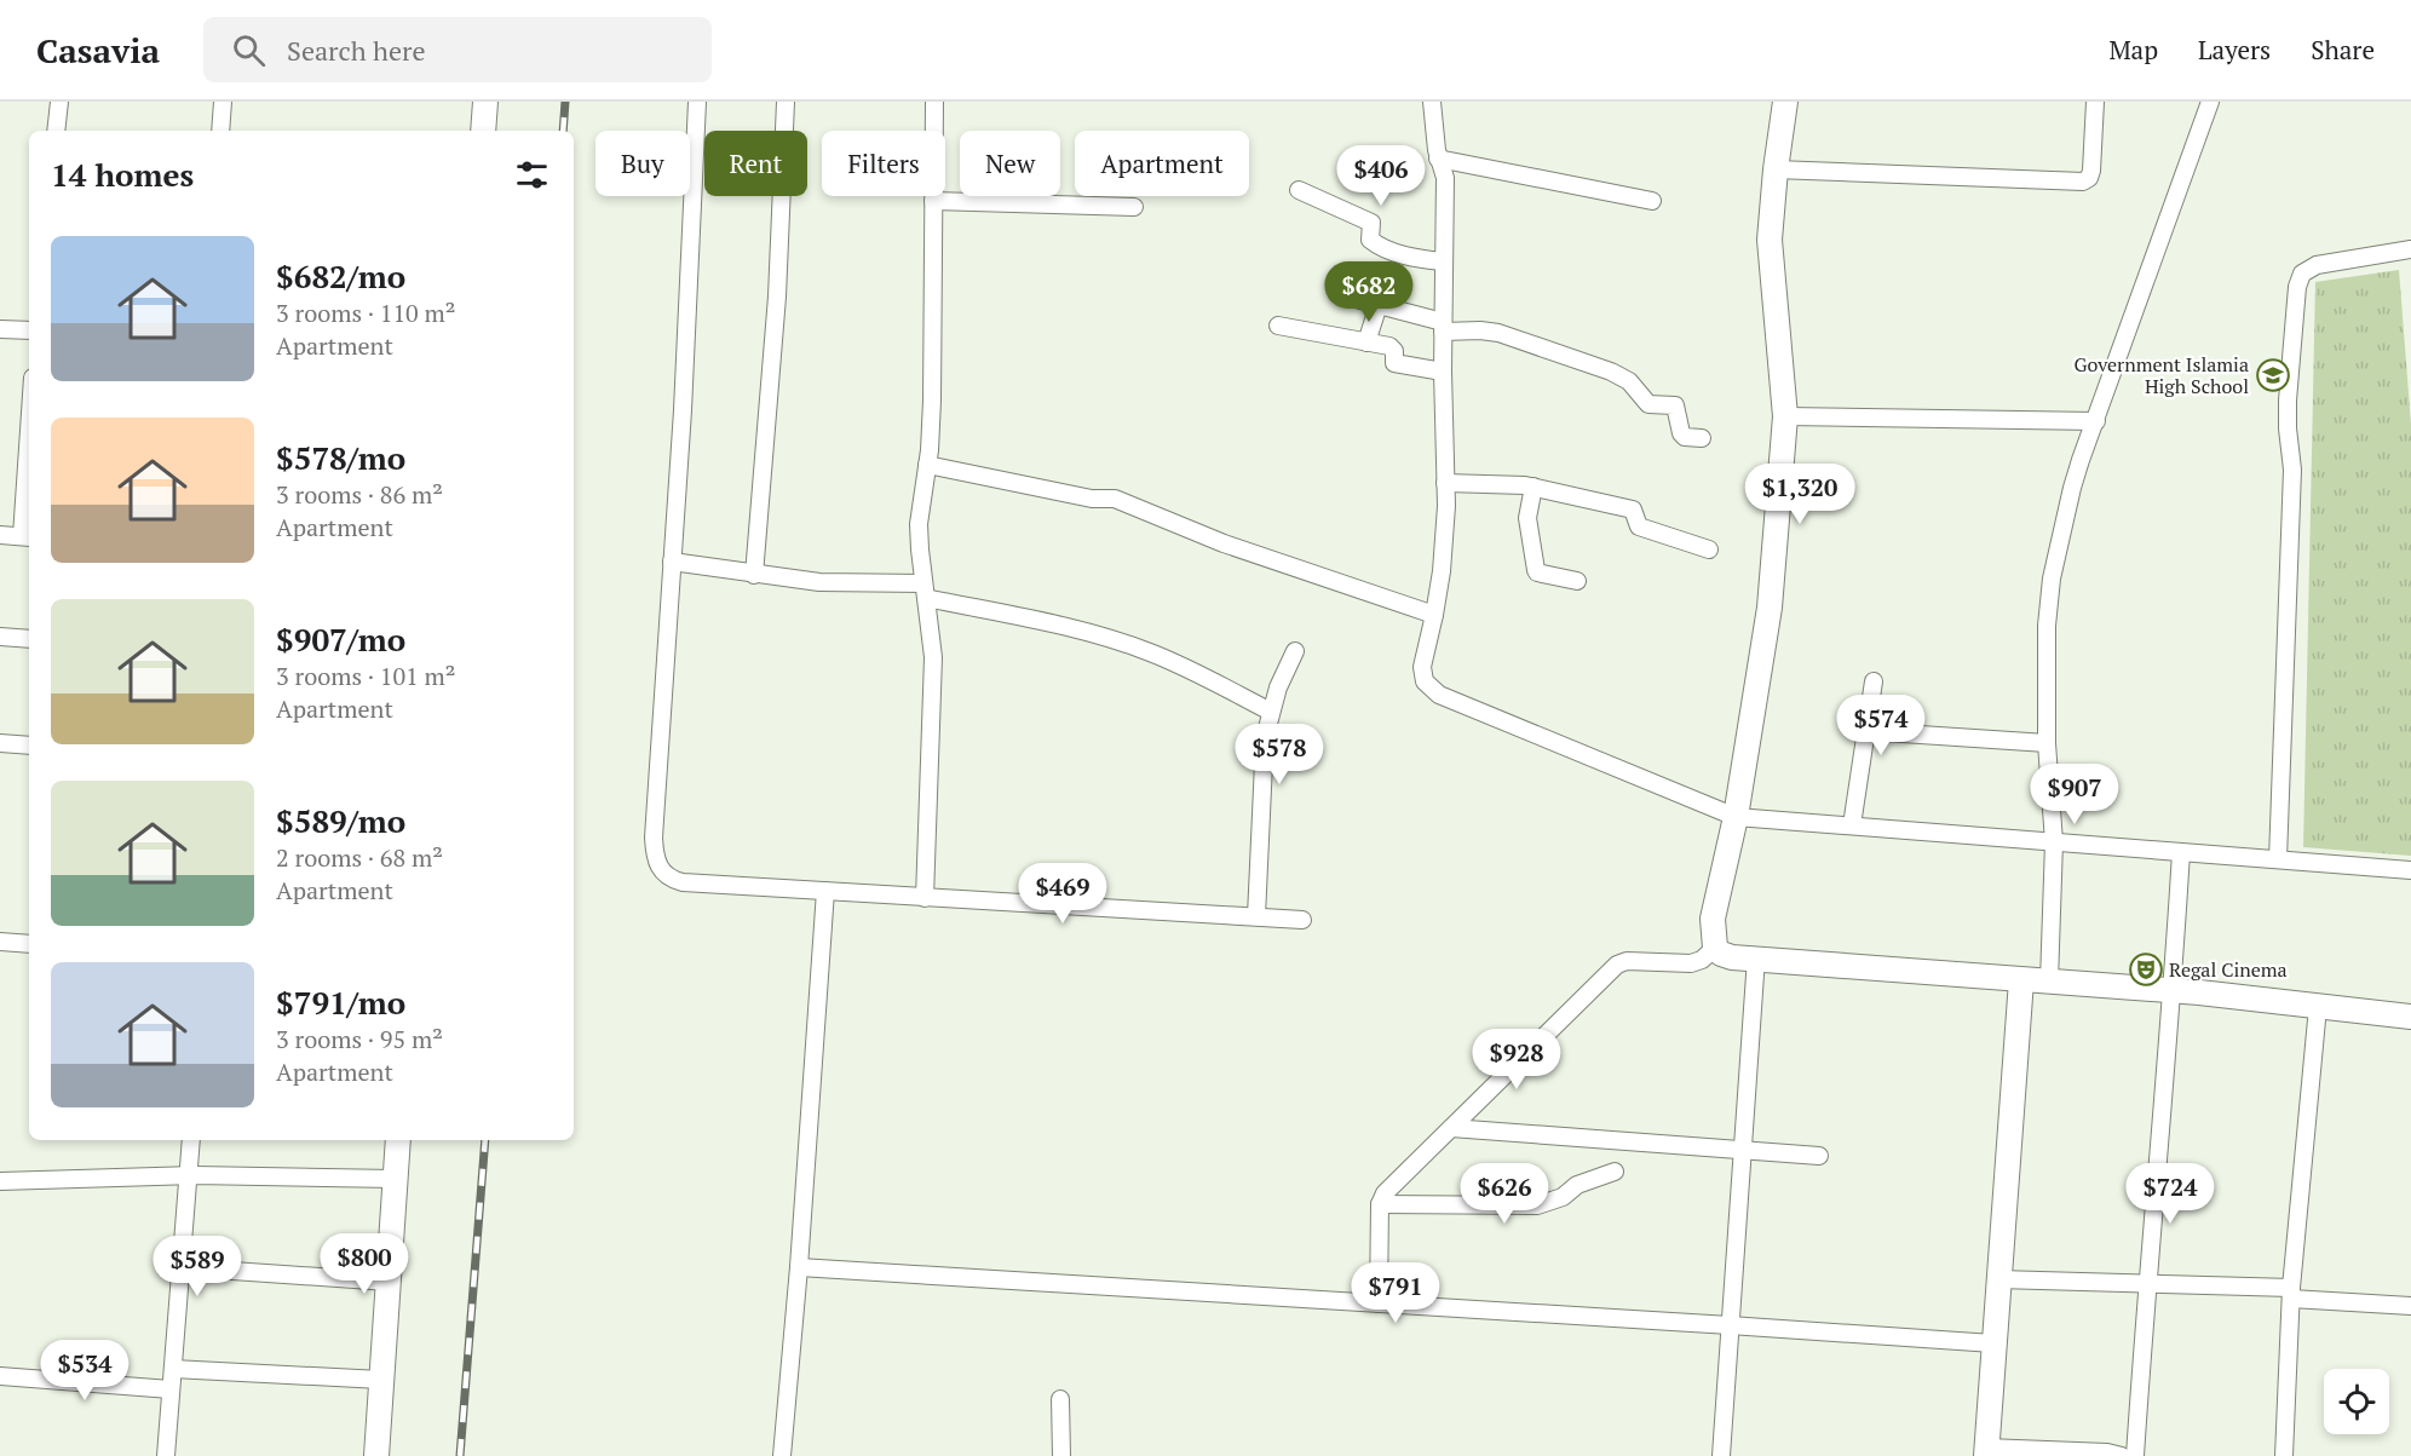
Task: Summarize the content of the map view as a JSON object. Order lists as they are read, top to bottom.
{
  "places": {
    "school or university": ["Government Islamia High School"],
    "theatre": ["Regal Cinema"]
  },
  "page": {
    "header": "Casavia",
    "search": "Search here",
    "nav": ["Map", "Layers", "Share"],
    "chip": [
      "Buy",
      "Rent",
      "Filters",
      "New",
      "Apartment"
    ],
    "heading": "14 homes",
    "price": [
      "$406",
      "$682",
      "$1,320",
      "$574",
      "$578",
      "$907",
      "$469",
      "$928",
      "$626",
      "$724",
      "$800",
      "$589",
      "$791",
      "$534"
    ],
    "list": [
      {
        "name": "$682/mo",
        "note": "3 rooms · 110 m² · Apartment"
      },
      {
        "name": "$578/mo",
        "note": "3 rooms · 86 m² · Apartment"
      },
      {
        "name": "$907/mo",
        "note": "3 rooms · 101 m² · Apartment"
      },
      {
        "name": "$589/mo",
        "note": "2 rooms · 68 m² · Apartment"
      },
      {
        "name": "$791/mo",
        "note": "3 rooms · 95 m² · Apartment"
      }
    ]
  }
}
